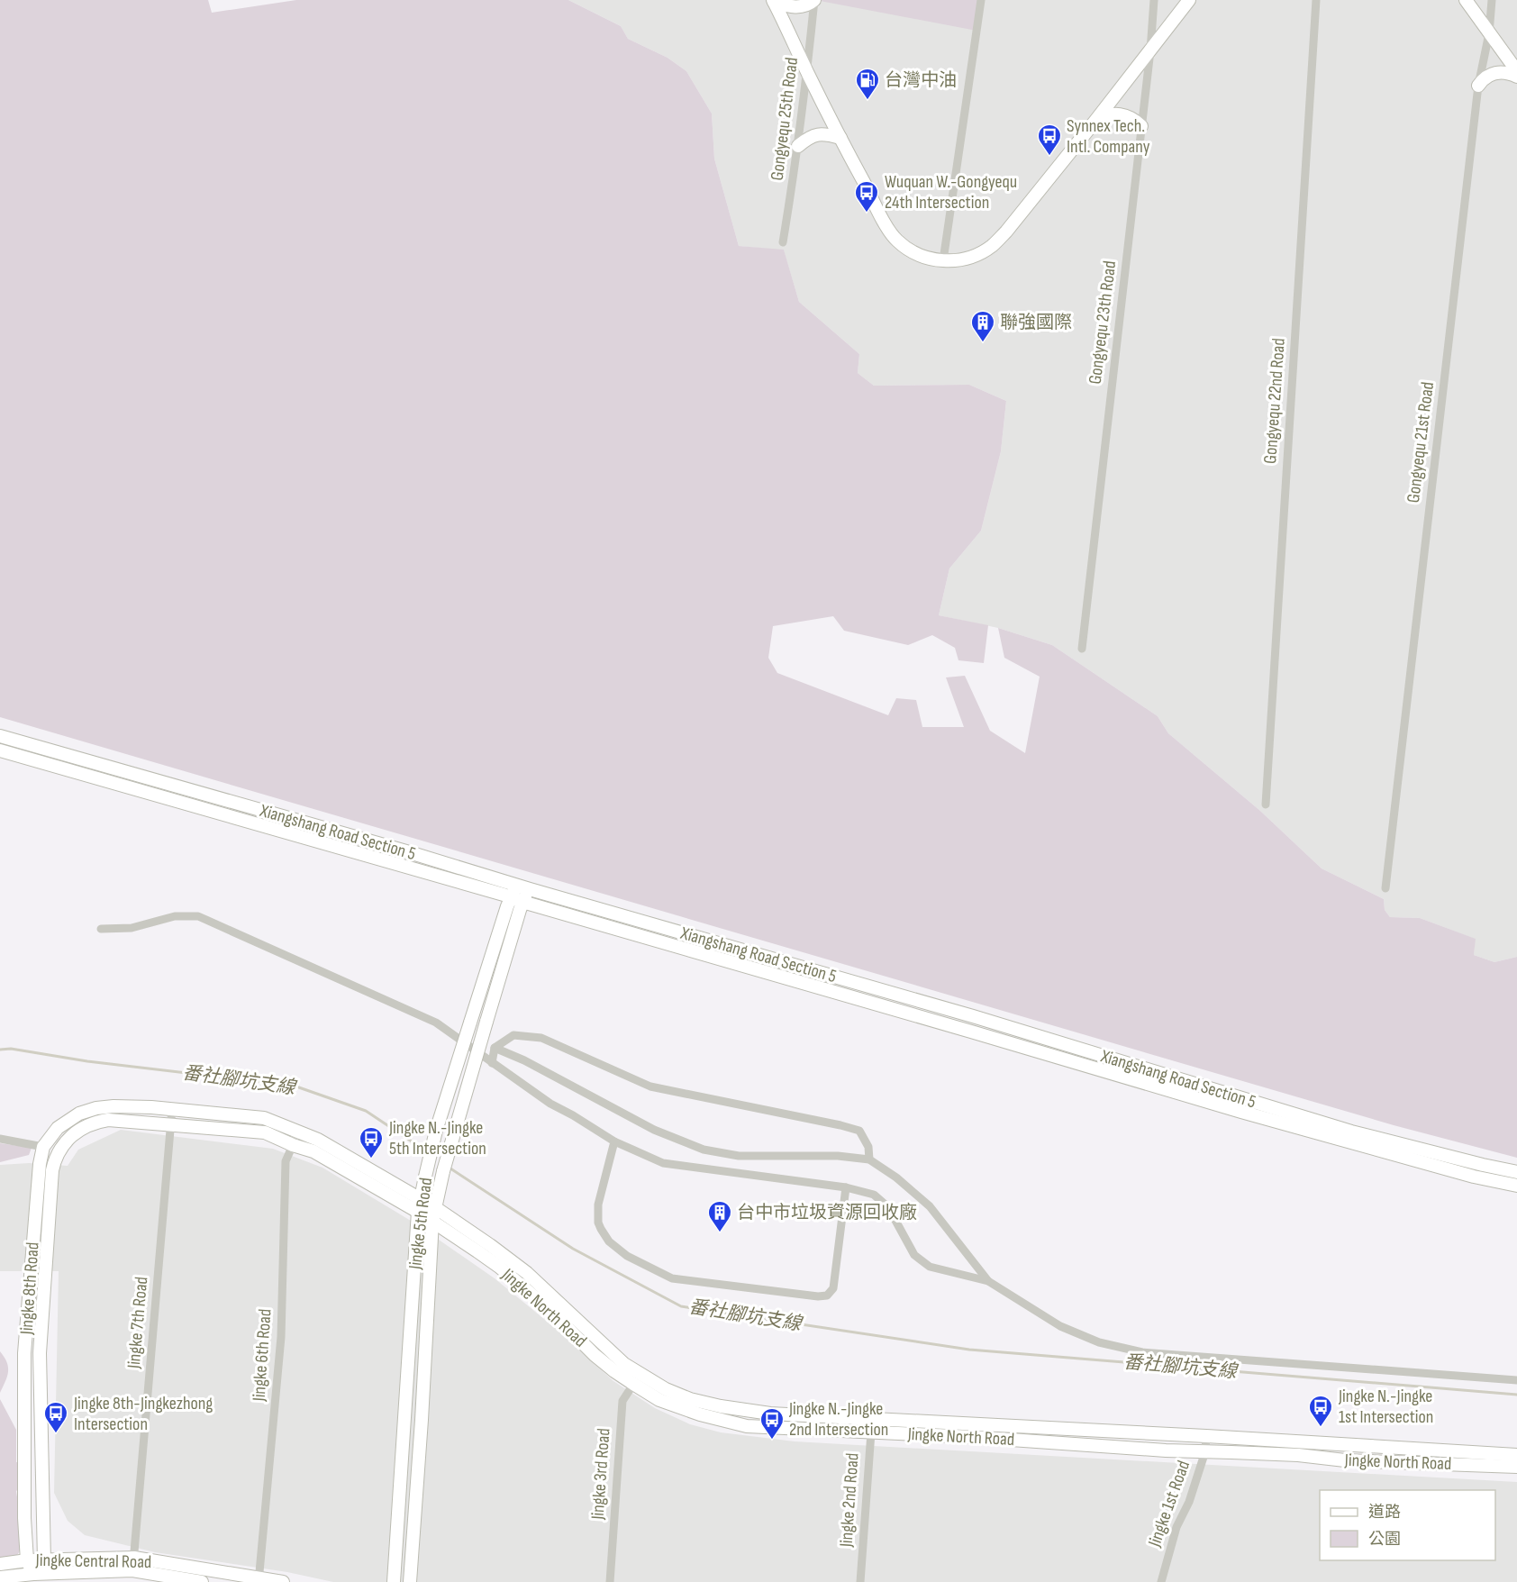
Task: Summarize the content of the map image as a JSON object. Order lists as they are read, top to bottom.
{
  "streets": {
    "street": [
      "Gongyequ 25th Road",
      "Gongyequ 23th Road",
      "Gongyequ 22nd Road",
      "Gongyequ 21st Road",
      "Xiangshang Road Section 5",
      "Jingke 5th Road",
      "Jingke 8th Road",
      "Jingke North Road",
      "Jingke 7th Road",
      "Jingke 6th Road",
      "Jingke 3rd Road",
      "Jingke 2nd Road",
      "Jingke 1st Road",
      "Jingke Central Road"
    ]
  },
  "crossings": [
    ["Xiangshang Road Section 5", "Jingke 5th Road"],
    ["Jingke 5th Road", "Jingke North Road"],
    ["Jingke 8th Road", "Jingke North Road"],
    ["Jingke 8th Road", "Jingke 7th Road"],
    ["Jingke 8th Road", "Jingke Central Road"],
    ["Jingke North Road", "Jingke 7th Road"],
    ["Jingke North Road", "Jingke 6th Road"],
    ["Jingke North Road", "Jingke 3rd Road"],
    ["Jingke North Road", "Jingke 2nd Road"],
    ["Jingke North Road", "Jingke 1st Road"],
    ["Jingke 7th Road", "Jingke Central Road"],
    ["Jingke 6th Road", "Jingke Central Road"]
  ],
  "water": ["番社腳坑支線"],
  "places": {
    "fuel station": ["台灣中油"],
    "bus stop": [
      "Synnex Tech. Intl. Company",
      "Wuquan W.-Gongyequ 24th Intersection",
      "Jingke N.-Jingke 5th Intersection",
      "Jingke N.-Jingke 1st Intersection",
      "Jingke 8th-Jingkezhong Intersection",
      "Jingke N.-Jingke 2nd Intersection"
    ],
    "building": ["聯強國際", "台中市垃圾資源回收廠"]
  },
  "legend": ["道路", "公園"]
}
